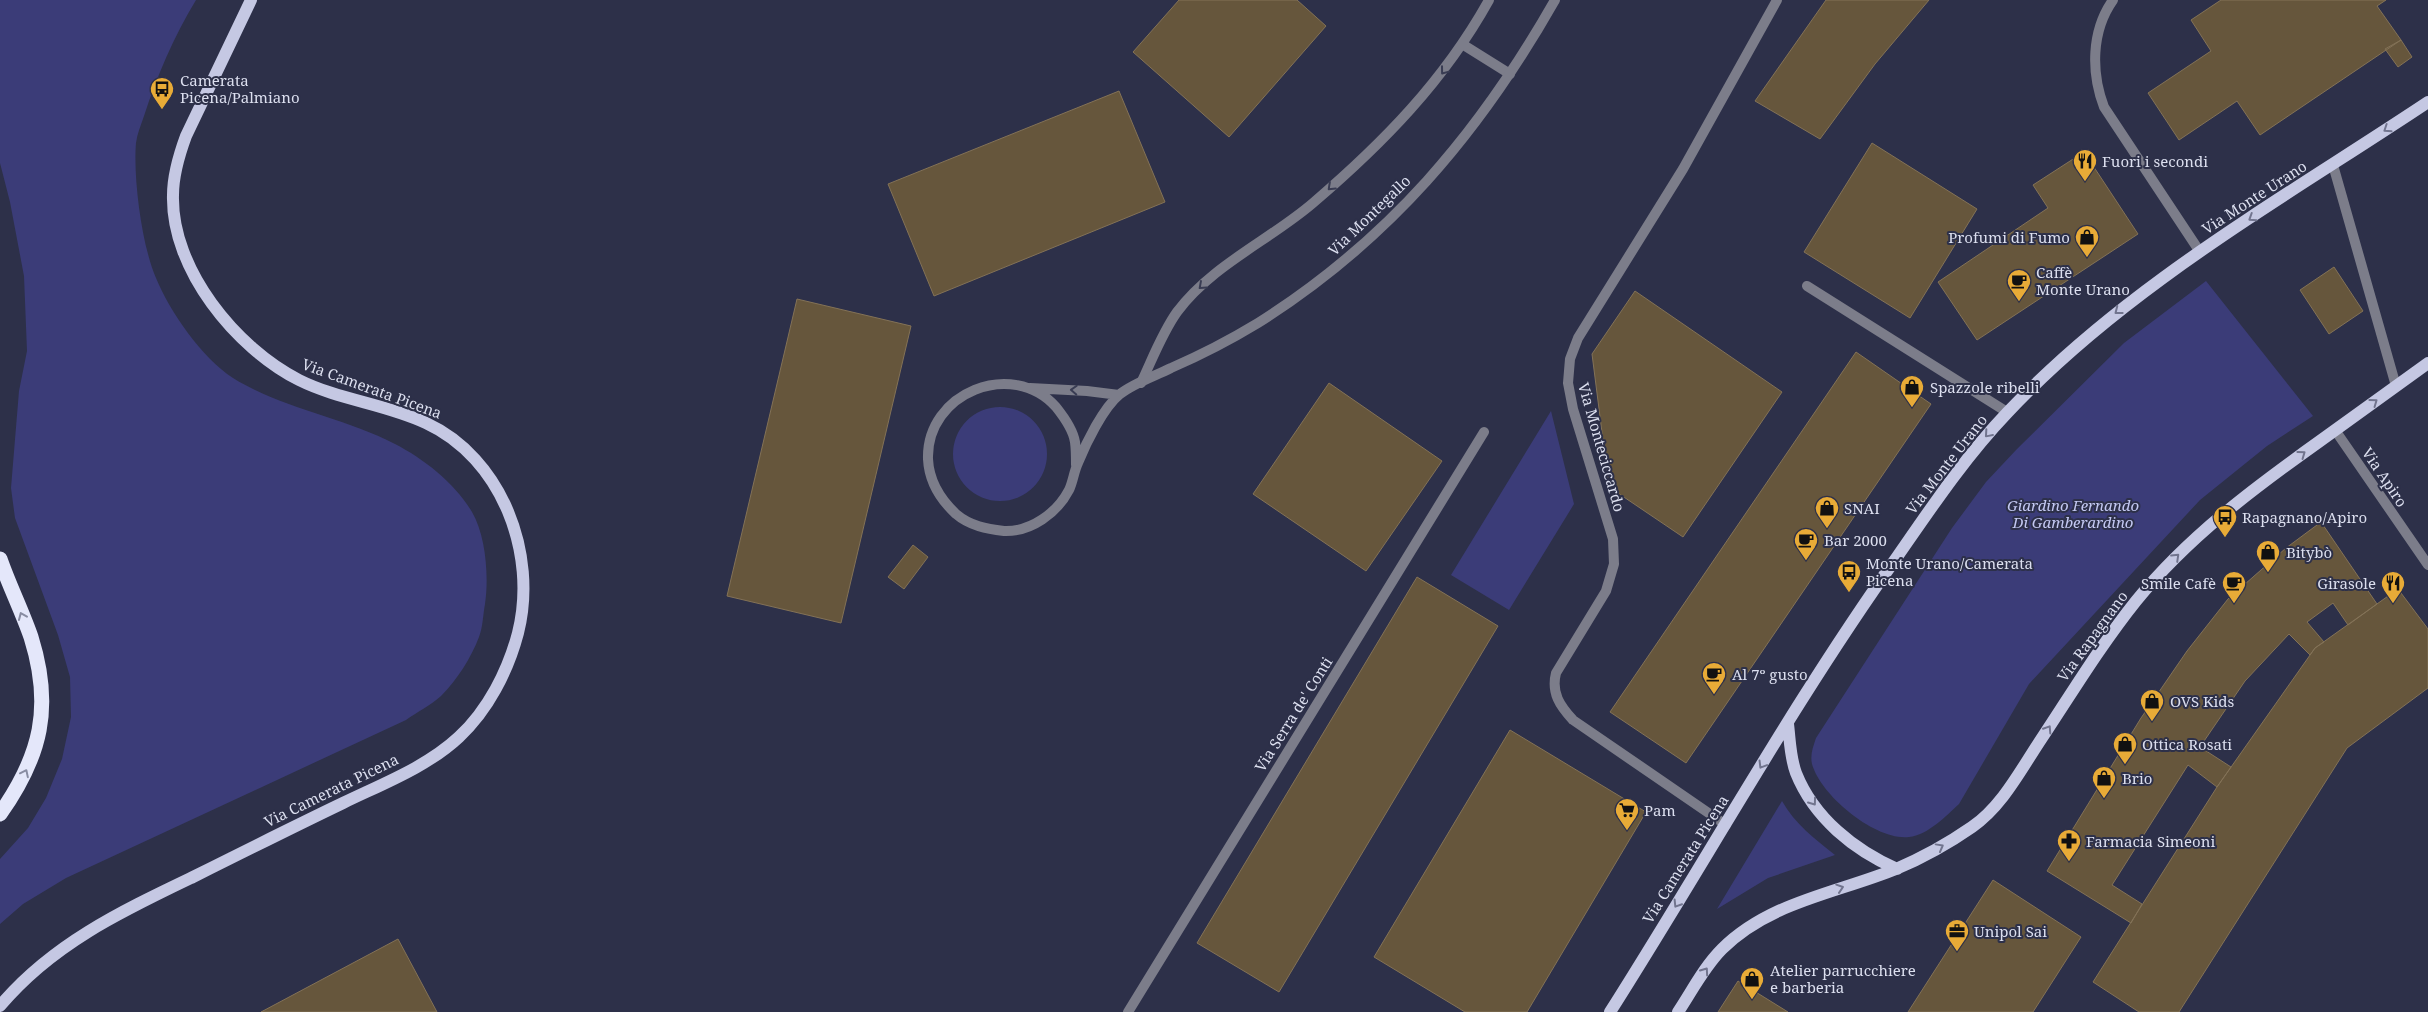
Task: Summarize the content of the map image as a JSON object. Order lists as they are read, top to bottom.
{
  "streets": {
    "main road": ["Via Monte Urano", "Via Camerata Picena", "Via Rapagnano"],
    "street": [
      "Via Montegallo",
      "Via Monteciccardo",
      "Via Apiro",
      "Via Serra de' Conti"
    ]
  },
  "crossings": [
    ["Via Monte Urano", "Via Camerata Picena"],
    ["Via Camerata Picena", "Via Monteciccardo"],
    ["Via Apiro", "Via Rapagnano"]
  ],
  "one_way": ["Via Monte Urano", "Via Rapagnano"],
  "parks": ["Giardino Fernando Di Gamberardino"],
  "places": {
    "bus stop": ["Camerata Picena/Palmiano", "Rapagnano/Apiro", "Monte Urano/Camerata Picena"],
    "restaurant": ["Fuori i secondi", "Girasole"],
    "shop": [
      "Profumi di Fumo",
      "Spazzole ribelli",
      "SNAI",
      "Bitybò",
      "OVS Kids",
      "Ottica Rosati",
      "Brio",
      "Atelier parrucchiere e barberia"
    ],
    "cafe": [
      "Caffè Monte Urano",
      "Bar 2000",
      "Smile Cafè",
      "Al 7º gusto"
    ],
    "supermarket": ["Pam"],
    "pharmacy": ["Farmacia Simeoni"],
    "office": ["Unipol Sai"]
  }
}
